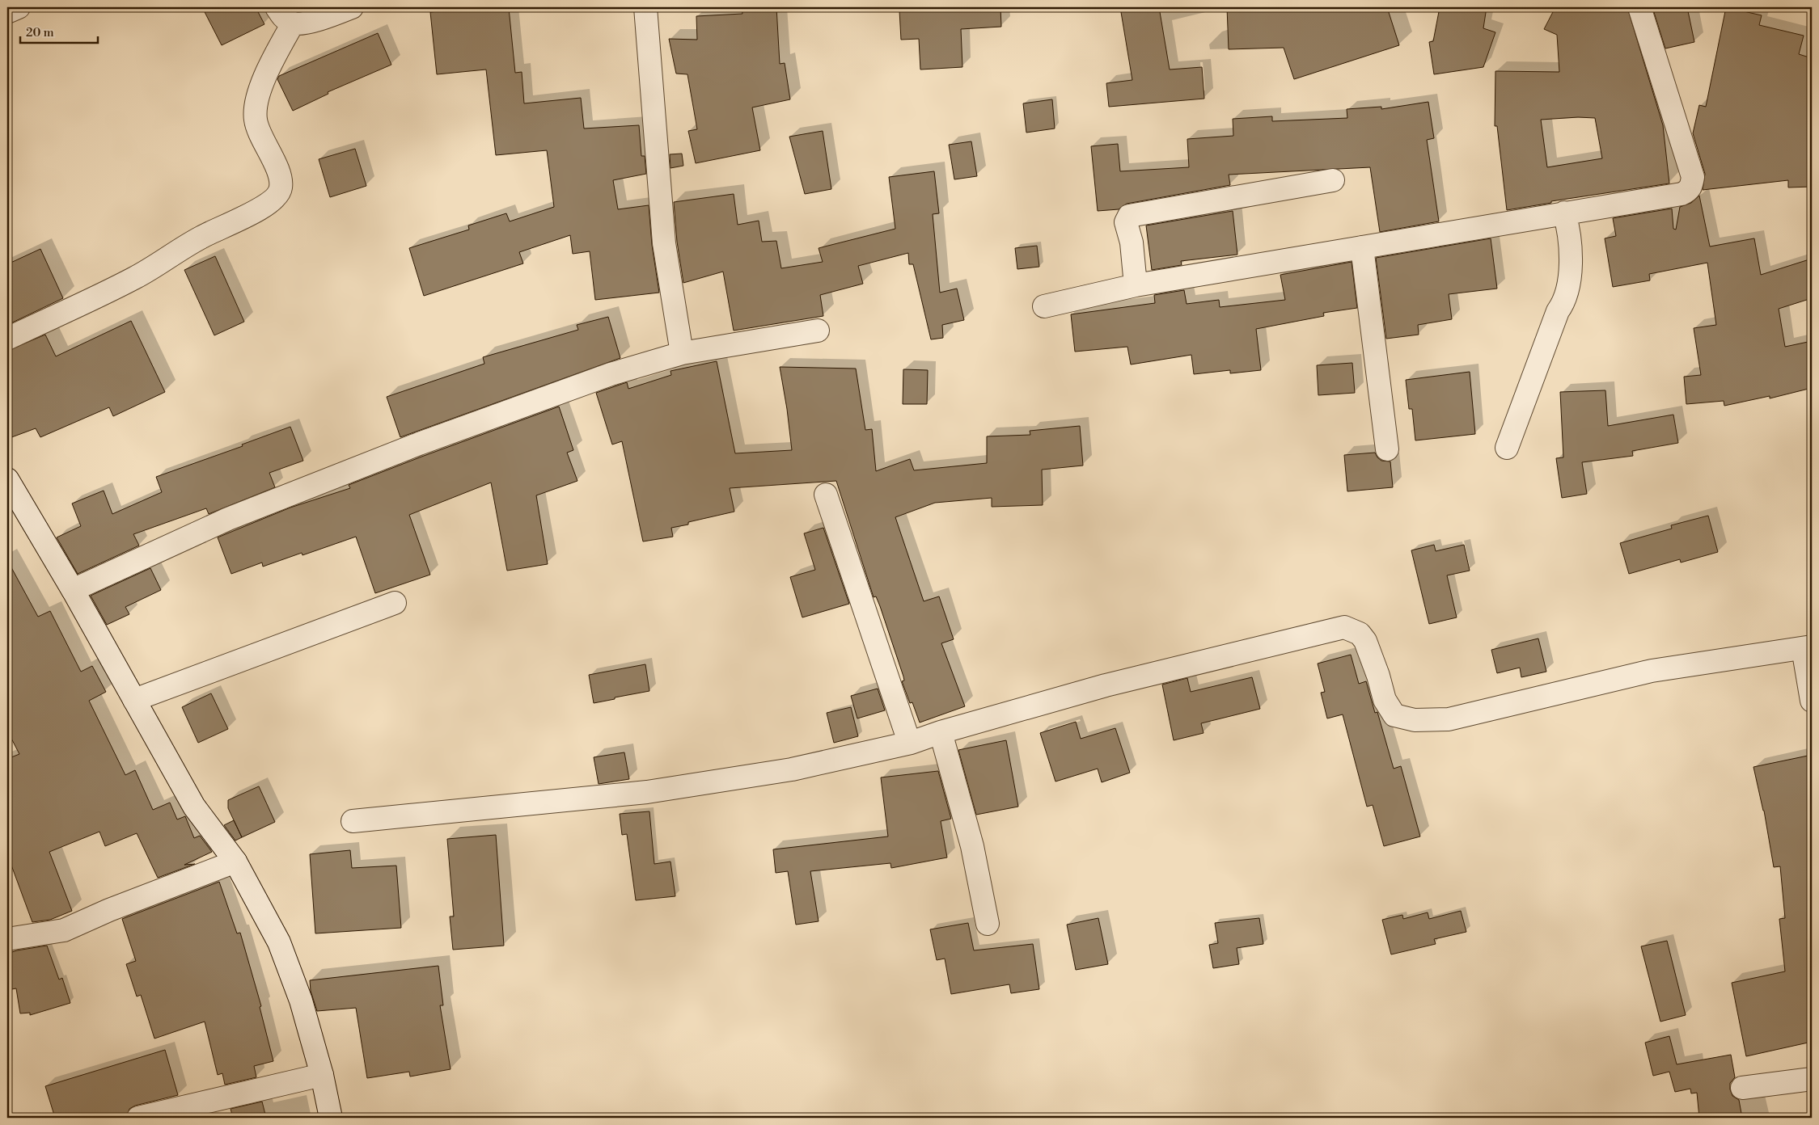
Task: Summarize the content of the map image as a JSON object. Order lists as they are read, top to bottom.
{
  "scale_bar": "20 m"
}
